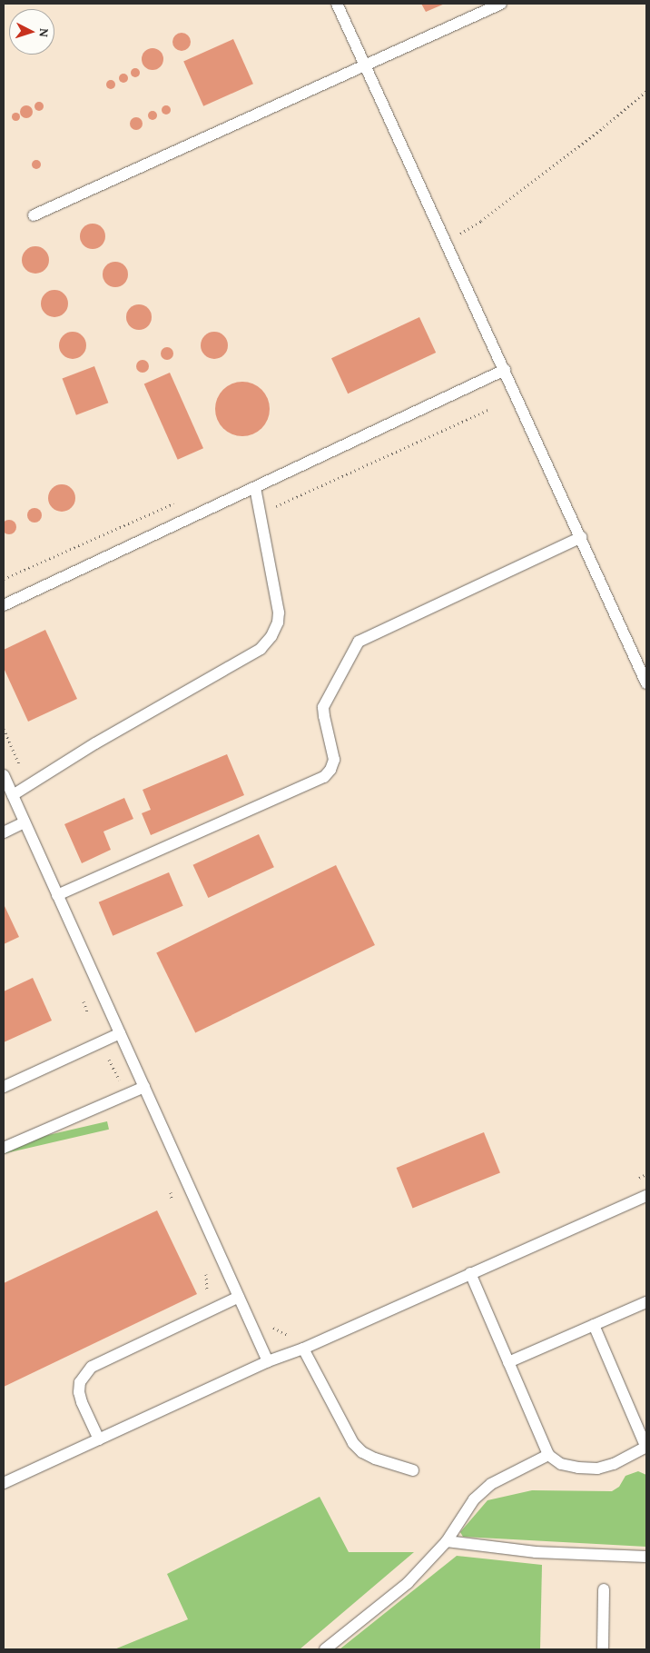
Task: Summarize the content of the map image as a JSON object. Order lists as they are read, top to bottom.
{
  "north": "right"
}
